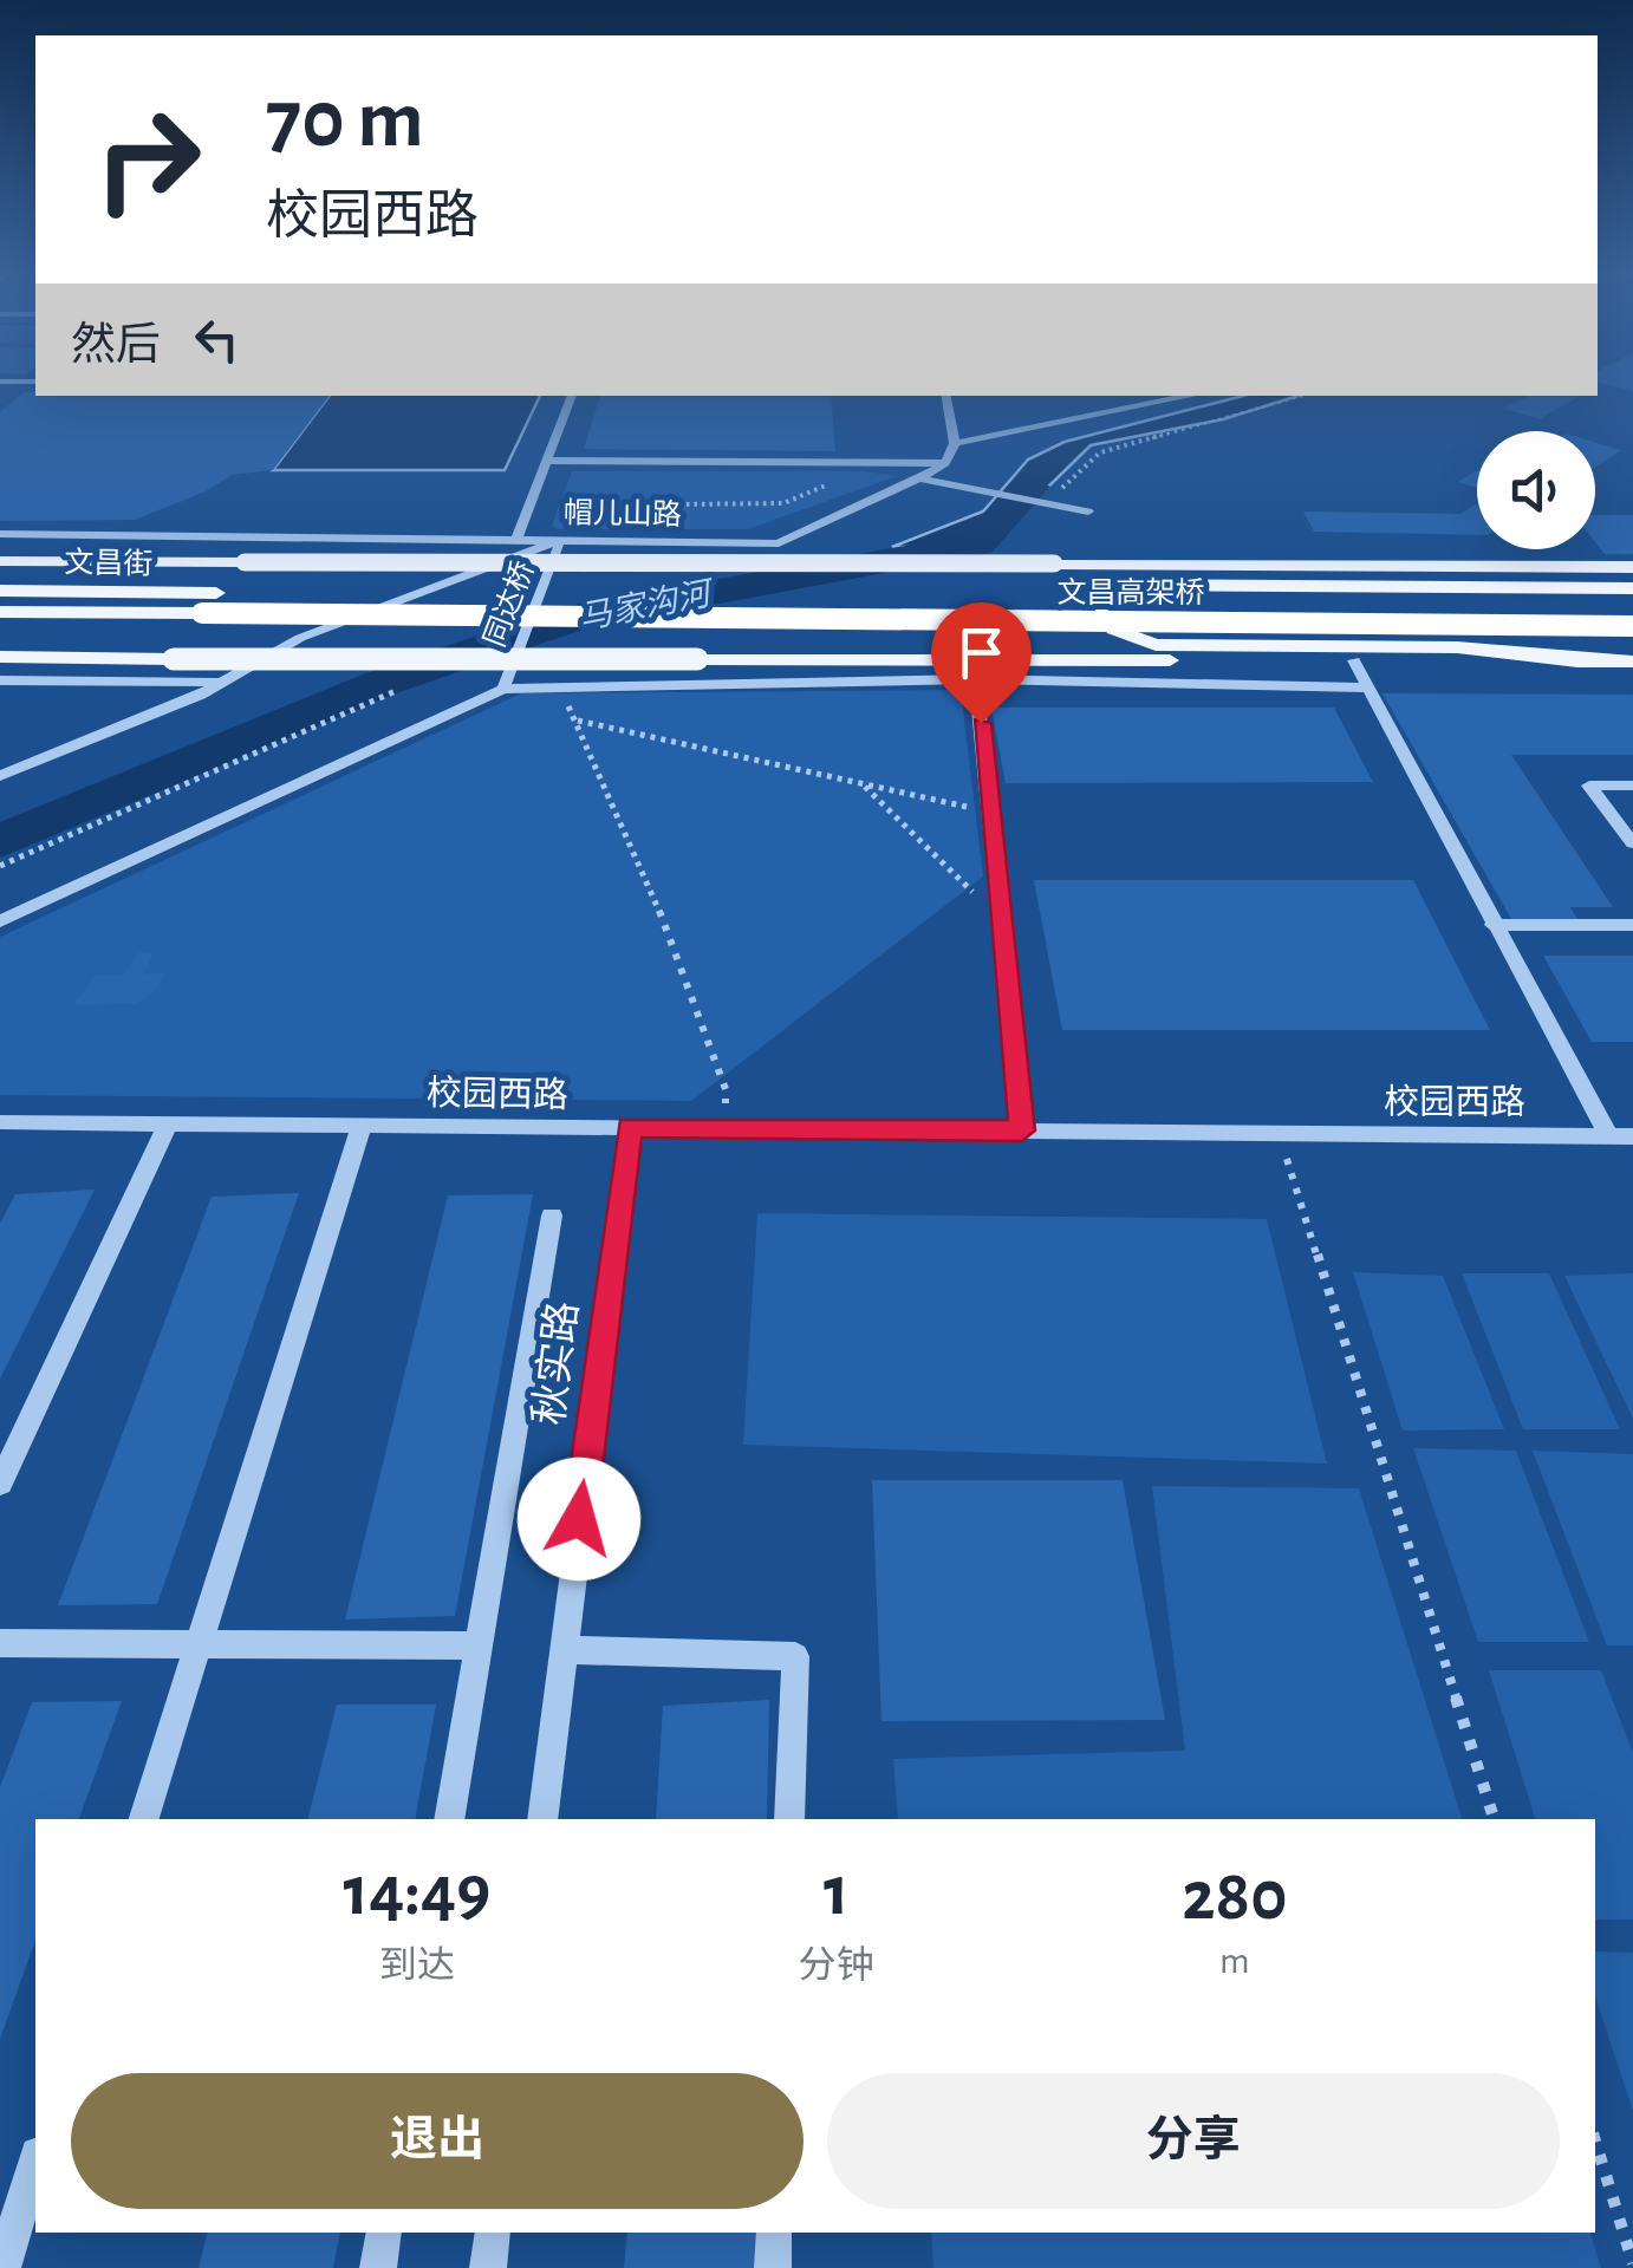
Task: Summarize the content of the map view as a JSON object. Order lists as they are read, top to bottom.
{
  "streets": {
    "highway": ["文昌高架桥"],
    "main road": ["文昌街"],
    "street": [
      "帽儿山路",
      "同达桥",
      "校园西路",
      "秋实路"
    ]
  },
  "crossings": [
    ["帽儿山路", "同达桥"],
    ["文昌街", "文昌高架桥"],
    ["校园西路", "秋实路"]
  ],
  "water": ["马家沟河"],
  "page": {
    "turn": ["70 m", "校园西路"],
    "then": "然后",
    "eta": [
      "14:49",
      "到达",
      "1",
      "分钟",
      "280",
      "m"
    ],
    "buttons": ["退出", "分享"]
  }
}
